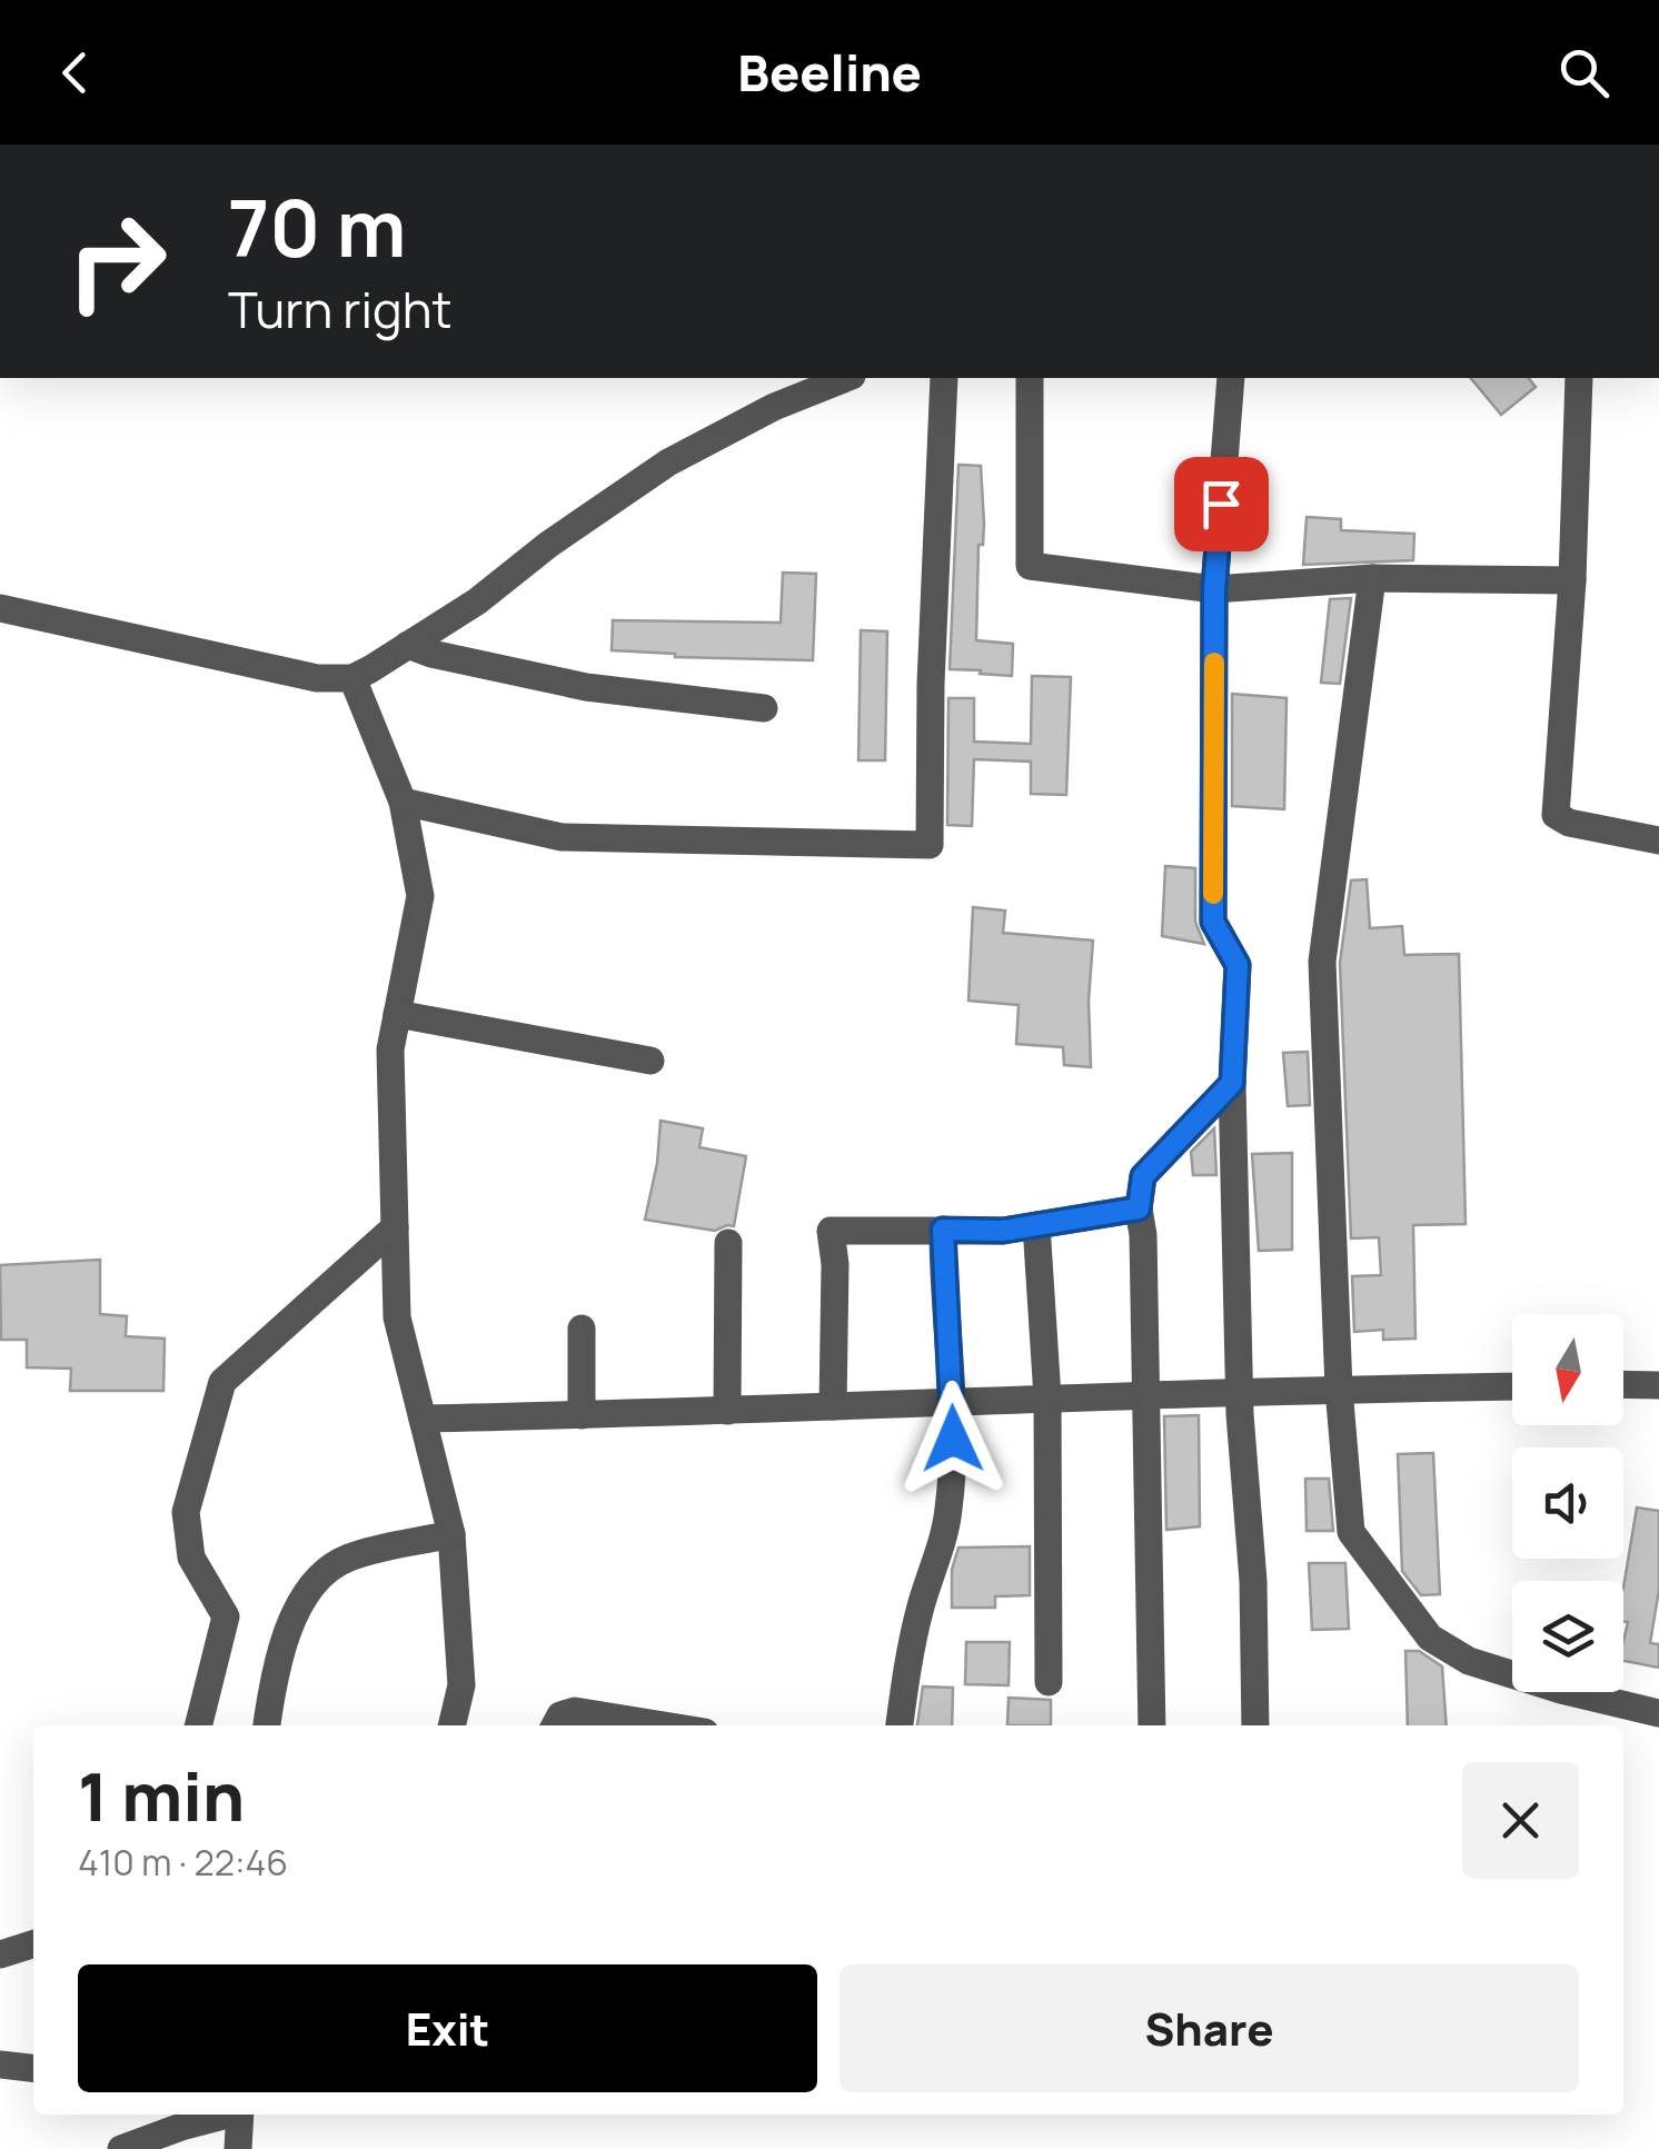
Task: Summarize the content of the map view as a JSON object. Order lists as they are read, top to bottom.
{
  "north": "bottom",
  "page": {
    "header": "Beeline",
    "turn": ["70 m", "Turn right"],
    "heading": ["1 min", "410 m · 22:46"],
    "buttons": ["Exit", "Share"]
  }
}
